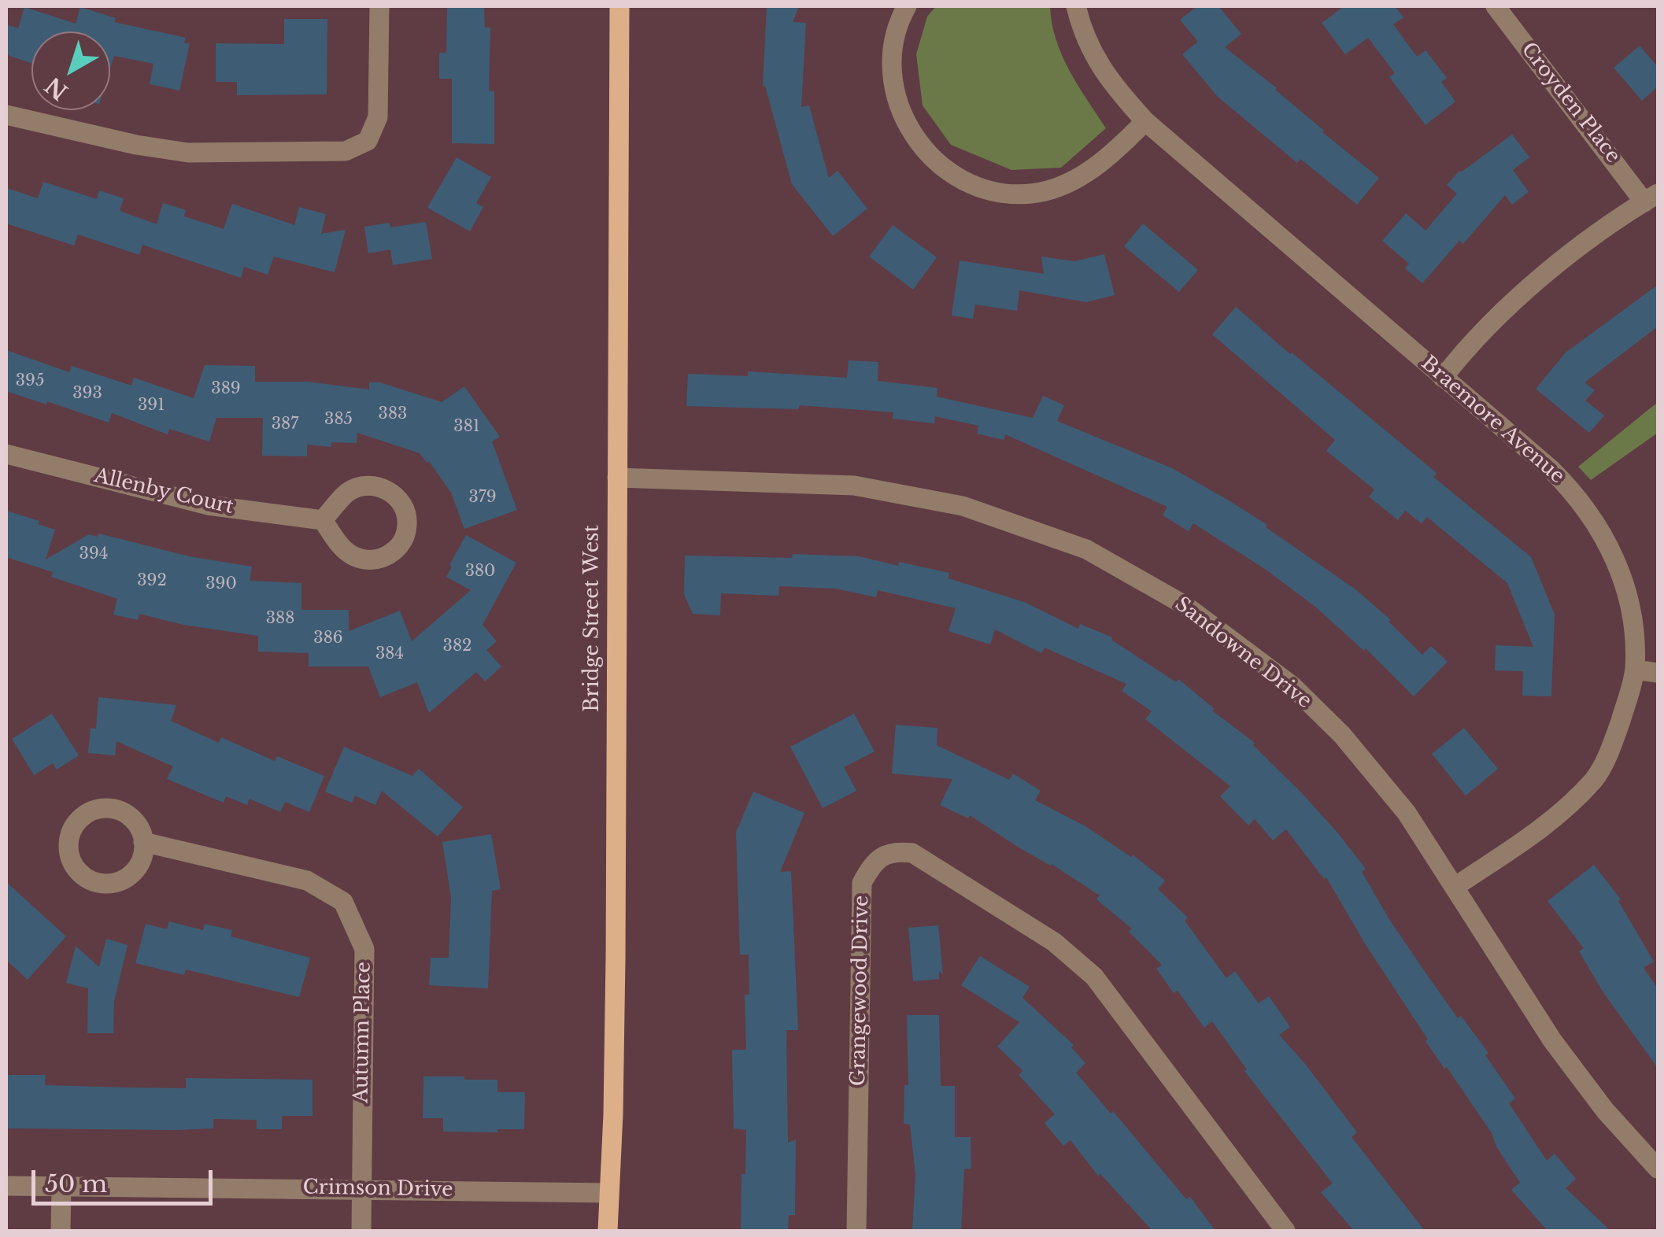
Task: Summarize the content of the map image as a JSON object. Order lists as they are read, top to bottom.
{
  "streets": {
    "main road": ["Bridge Street West"],
    "street": [
      "Croyden Place",
      "Braemore Avenue",
      "Allenby Court",
      "Sandowne Drive",
      "Grangewood Drive",
      "Autumn Place",
      "Crimson Drive"
    ]
  },
  "crossings": [
    ["Braemore Avenue", "Sandowne Drive"],
    ["Bridge Street West", "Sandowne Drive"],
    ["Bridge Street West", "Crimson Drive"],
    ["Autumn Place", "Crimson Drive"]
  ],
  "house_numbers": [
    "395",
    "389",
    "393",
    "391",
    "383",
    "385",
    "387",
    "381",
    "379",
    "394",
    "380",
    "392",
    "390",
    "388",
    "386",
    "382",
    "384"
  ],
  "scale_bar": "50 m",
  "north": "bottom left"
}
